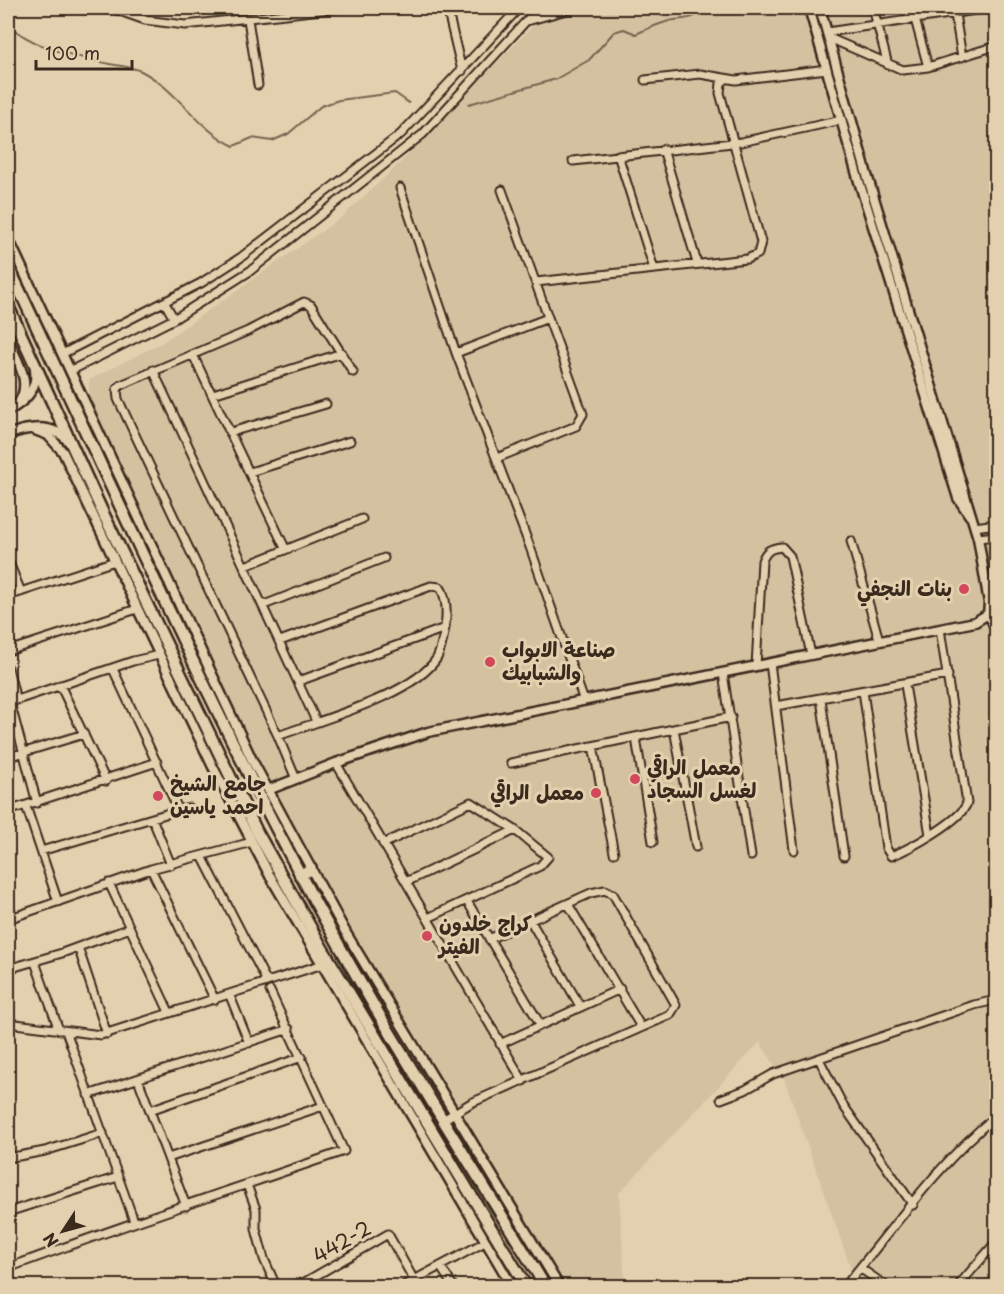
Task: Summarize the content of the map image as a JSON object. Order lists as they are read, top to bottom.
{
  "streets": {
    "street": ["442-2"]
  },
  "places": [
    "بنات النجفي",
    "صناعة الابواب والشبابيك",
    "معمل الراقي لغسل السجاد",
    "معمل الراقي",
    "جامع الشيخ احمد ياسين",
    "كراج خلدون الفيتر"
  ],
  "scale_bar": "100 m",
  "north": "bottom left"
}
